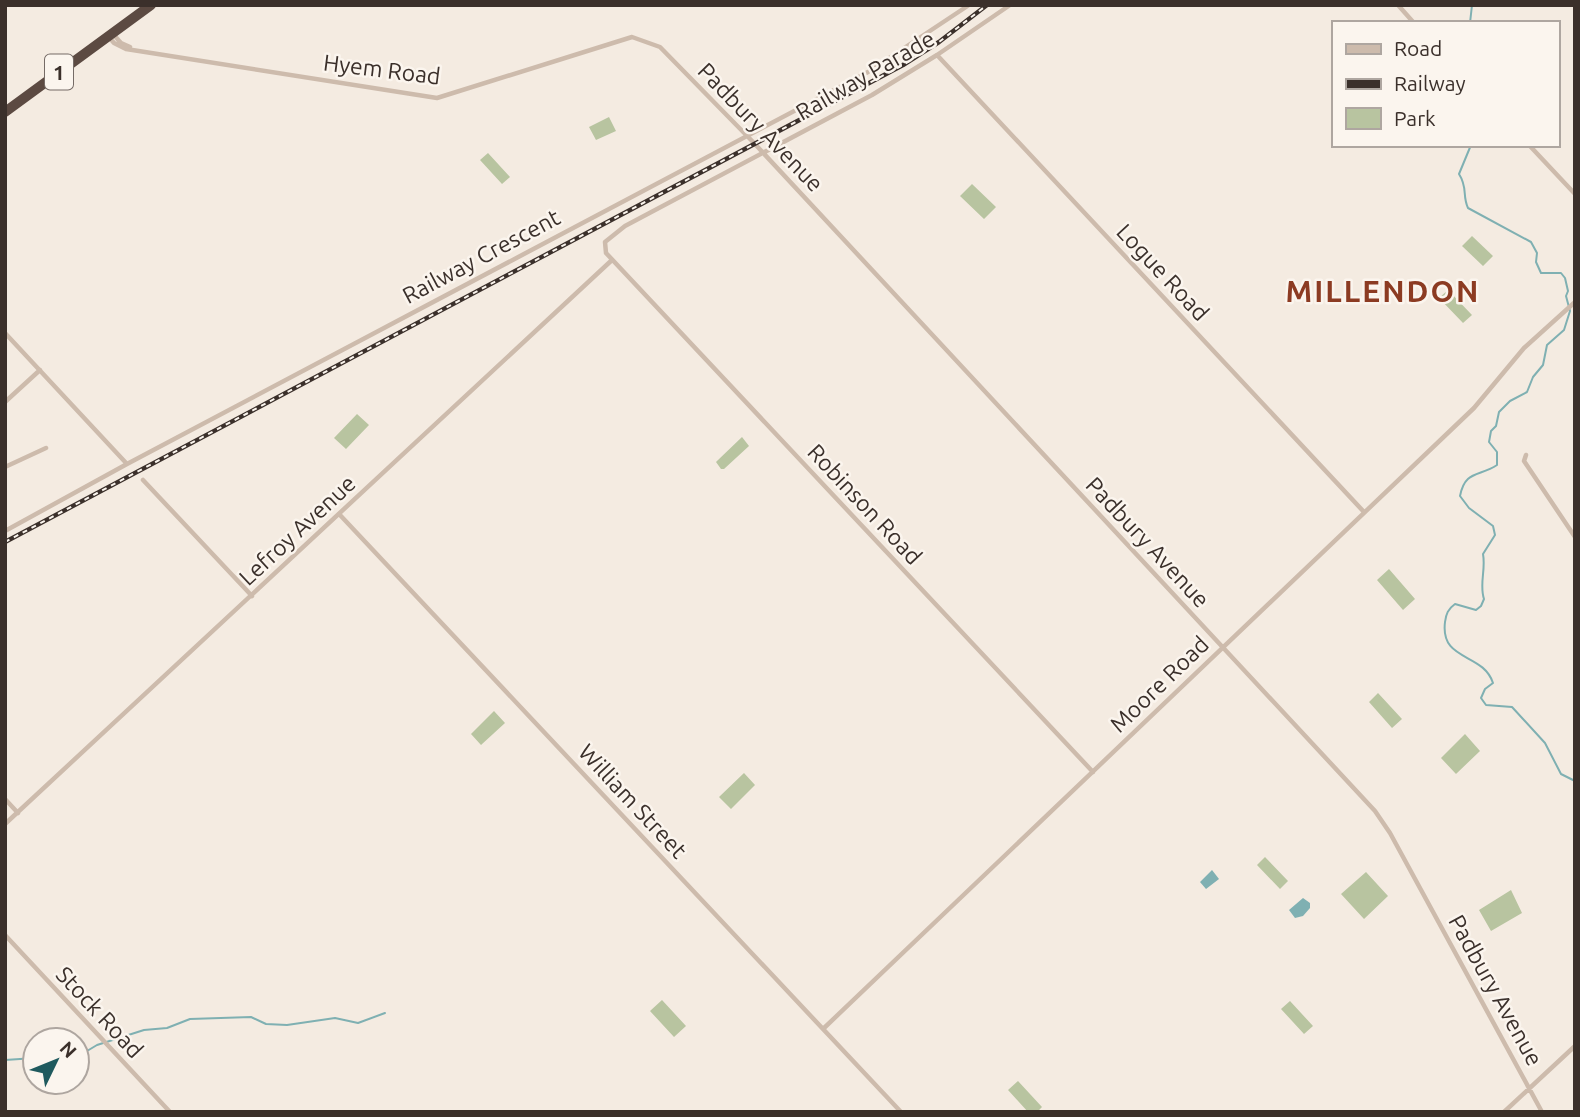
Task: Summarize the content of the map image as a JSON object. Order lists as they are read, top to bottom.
{
  "streets": {
    "highway": ["1"],
    "street": [
      "Hyem Road",
      "Railway Parade",
      "Padbury Avenue",
      "Railway Crescent",
      "Logue Road",
      "Robinson Road",
      "Lefroy Avenue",
      "Moore Road",
      "William Street",
      "Stock Road"
    ]
  },
  "crossings": [
    ["Hyem Road", "1"],
    ["Hyem Road", "Padbury Avenue"],
    ["Railway Parade", "Padbury Avenue"],
    ["Railway Parade", "Logue Road"],
    ["Railway Parade", "Robinson Road"],
    ["Railway Parade", "Lefroy Avenue"],
    ["Padbury Avenue", "Railway Crescent"],
    ["Padbury Avenue", "Moore Road"],
    ["Logue Road", "Moore Road"],
    ["Robinson Road", "Lefroy Avenue"],
    ["Robinson Road", "Moore Road"],
    ["Lefroy Avenue", "William Street"],
    ["Moore Road", "William Street"]
  ],
  "districts": ["MILLENDON"],
  "legend": ["Road", "Railway", "Park"],
  "north": "top right"
}
